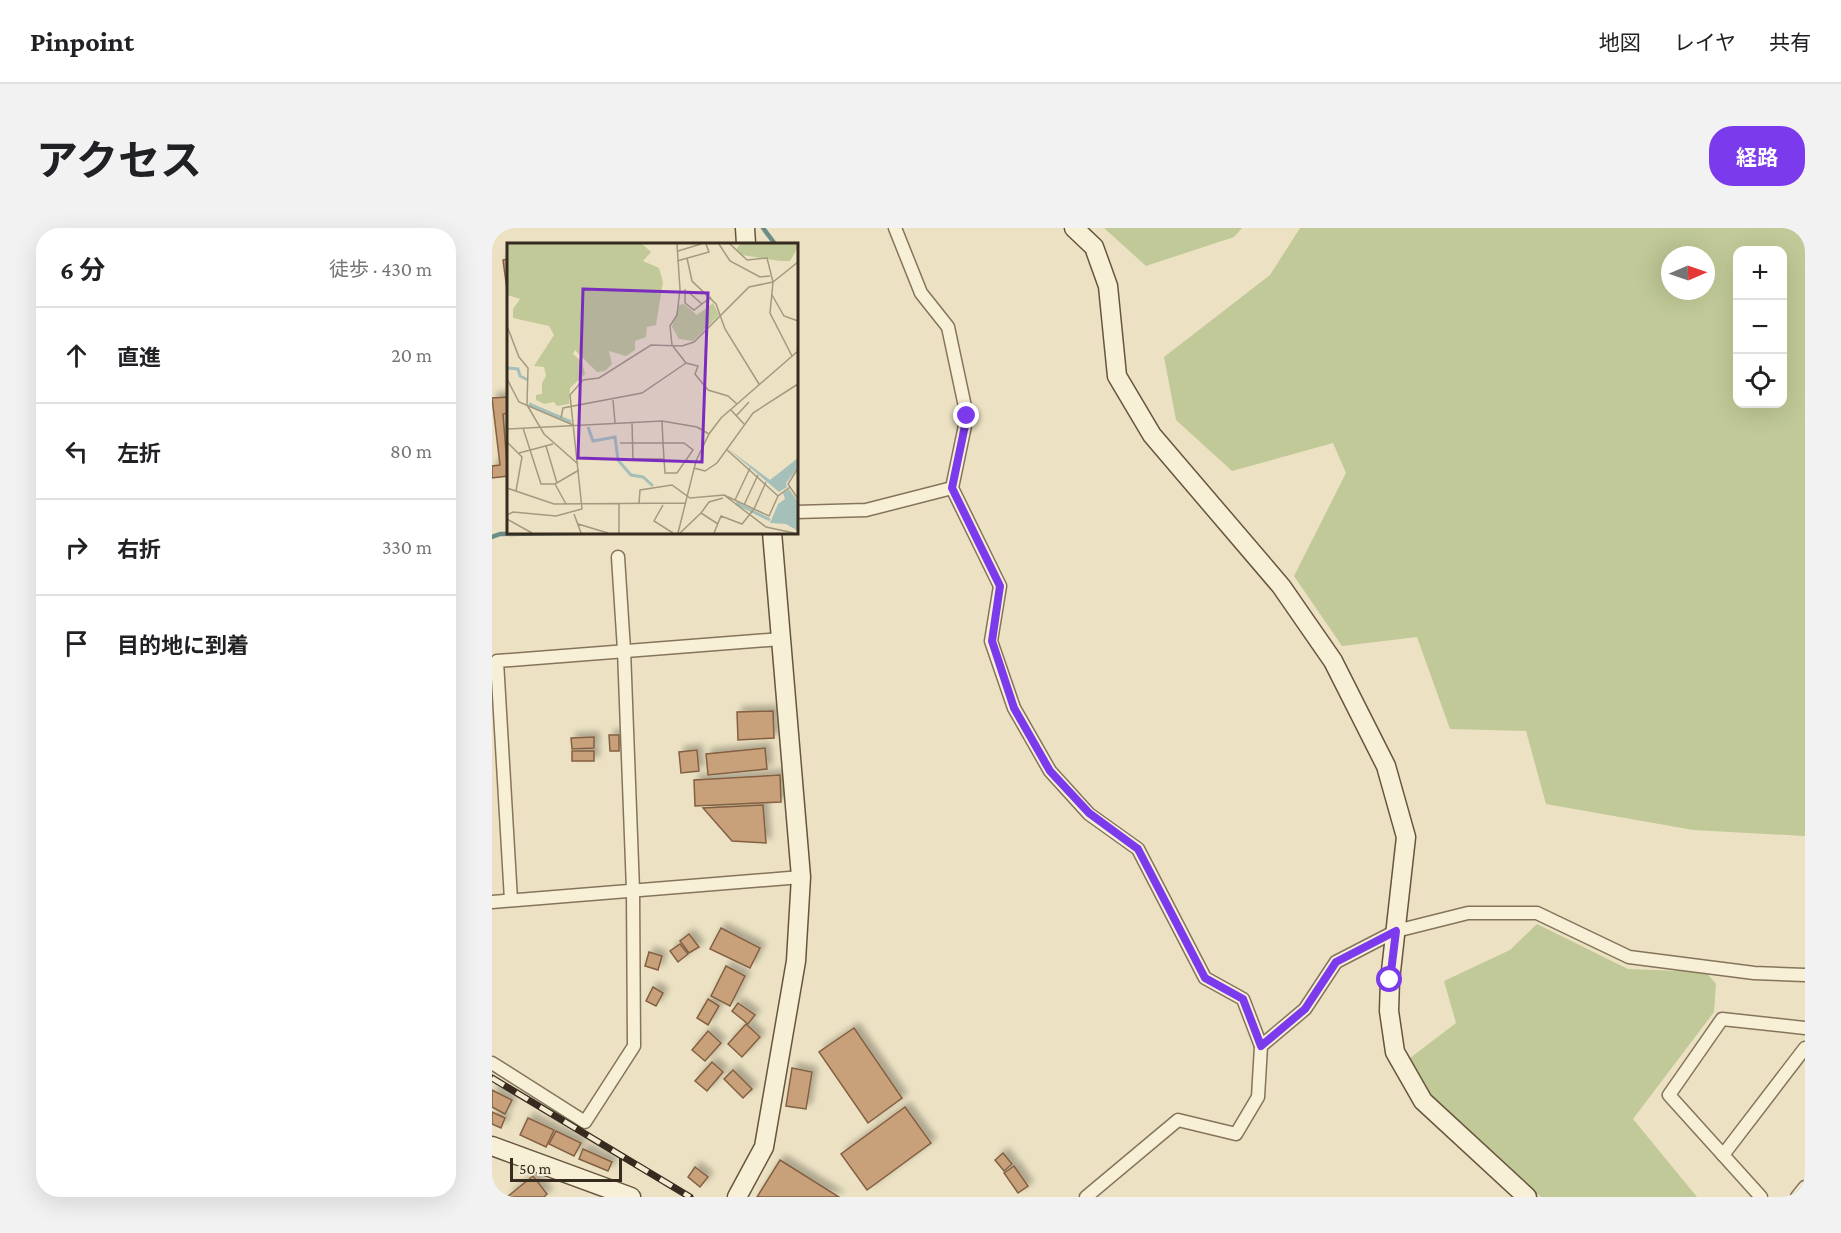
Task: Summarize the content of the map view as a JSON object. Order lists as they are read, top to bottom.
{
  "scale_bar": "50 m",
  "north": "right",
  "page": {
    "header": "Pinpoint",
    "nav": ["地図", "レイヤ", "共有"],
    "title": "アクセス",
    "buttons": "経路",
    "heading": ["6 分", "徒歩 · 430 m"],
    "map_buttons": ["+", "−"],
    "list": [
      ["直進", "20 m"],
      ["左折", "80 m"],
      ["右折", "330 m"],
      "目的地に到着"
    ],
    "scale": "50 m"
  }
}
